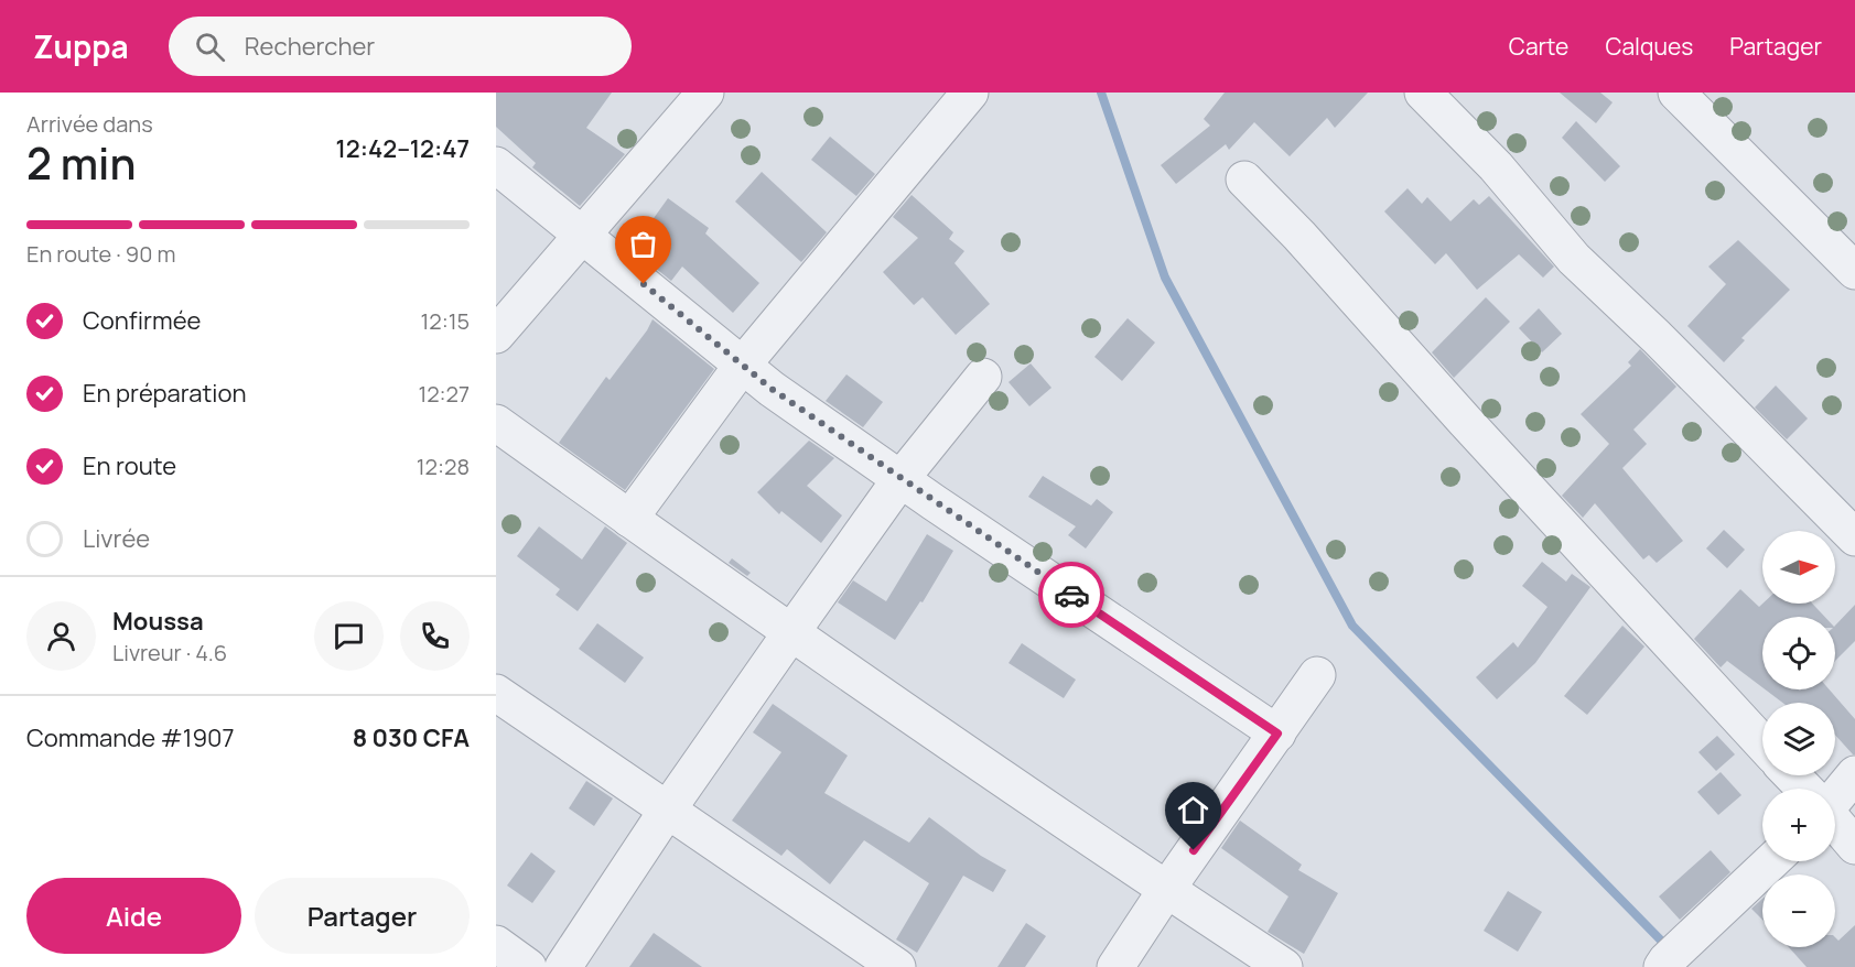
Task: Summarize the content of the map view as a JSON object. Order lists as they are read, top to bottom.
{
  "north": "right",
  "page": {
    "header": "Zuppa",
    "search": "Rechercher",
    "nav": ["Carte", "Calques", "Partager"],
    "heading": ["2 min", "Arrivée dans", "12:42–12:47"],
    "panel": [
      "Moussa",
      "Livreur · 4.6",
      "Commande #1907",
      "8 030 CFA"
    ],
    "bar": "En route · 90 m",
    "list": [
      ["Confirmée", "12:15"],
      ["En préparation", "12:27"],
      ["En route", "12:28"],
      "Livrée"
    ],
    "map_buttons": ["+", "−"],
    "buttons": ["Aide", "Partager"]
  }
}
